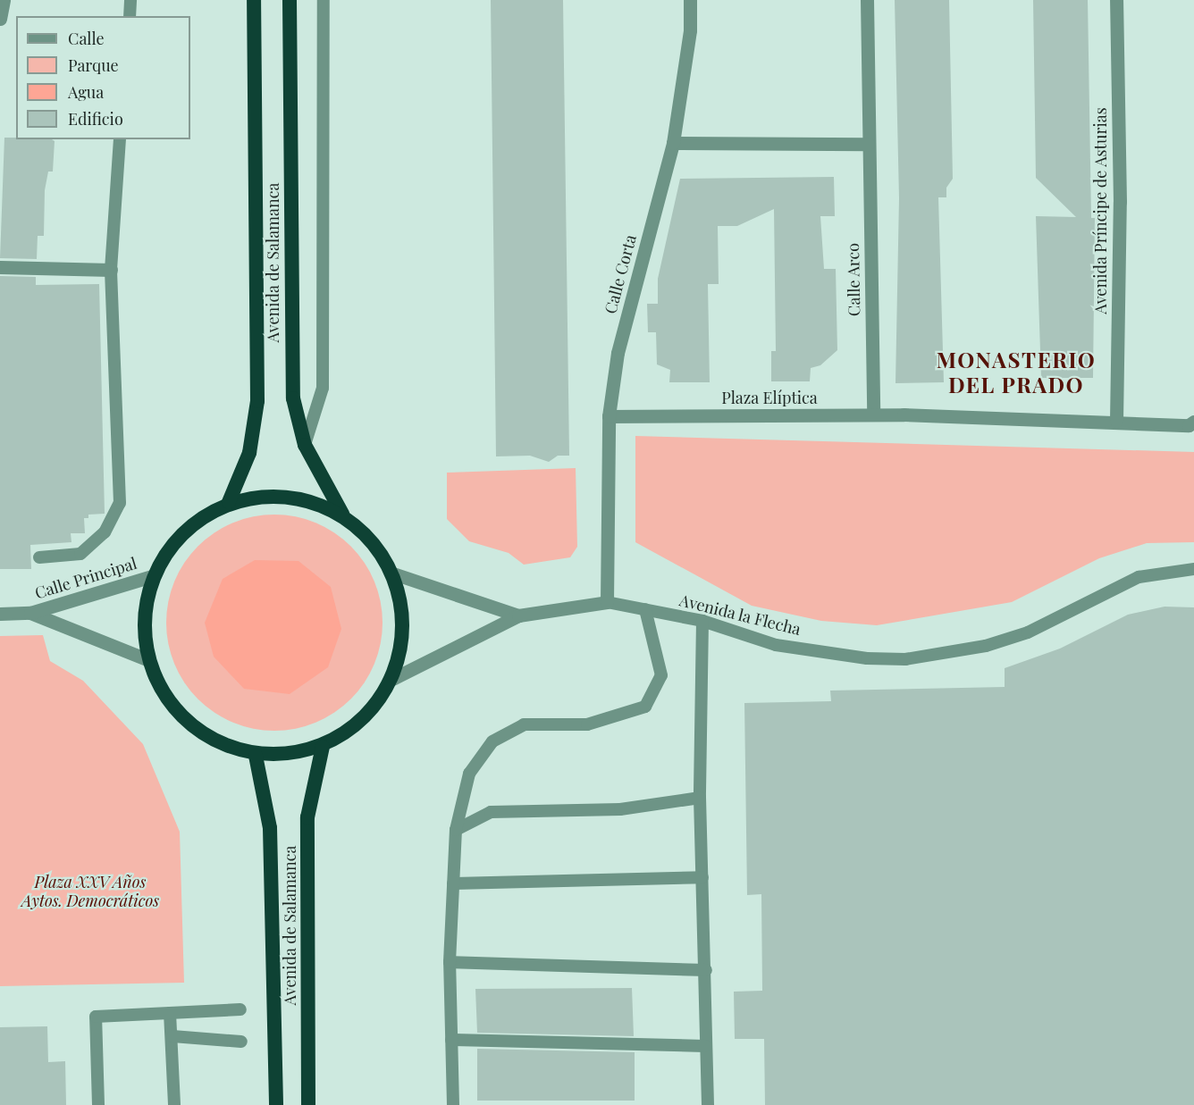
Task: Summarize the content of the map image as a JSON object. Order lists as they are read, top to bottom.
{
  "streets": {
    "highway": ["Avenida de Salamanca"],
    "street": [
      "Avenida Príncipe de Asturias",
      "Calle Corta",
      "Calle Arco",
      "Plaza Elíptica",
      "Calle Principal",
      "Avenida la Flecha"
    ]
  },
  "crossings": [
    ["Avenida Príncipe de Asturias", "Plaza Elíptica"],
    ["Calle Corta", "Plaza Elíptica"],
    ["Calle Arco", "Plaza Elíptica"]
  ],
  "districts": ["MONASTERIO DEL PRADO"],
  "parks": ["Plaza XXV Años Aytos. Democráticos"],
  "legend": [
    "Calle",
    "Parque",
    "Agua",
    "Edificio"
  ]
}
